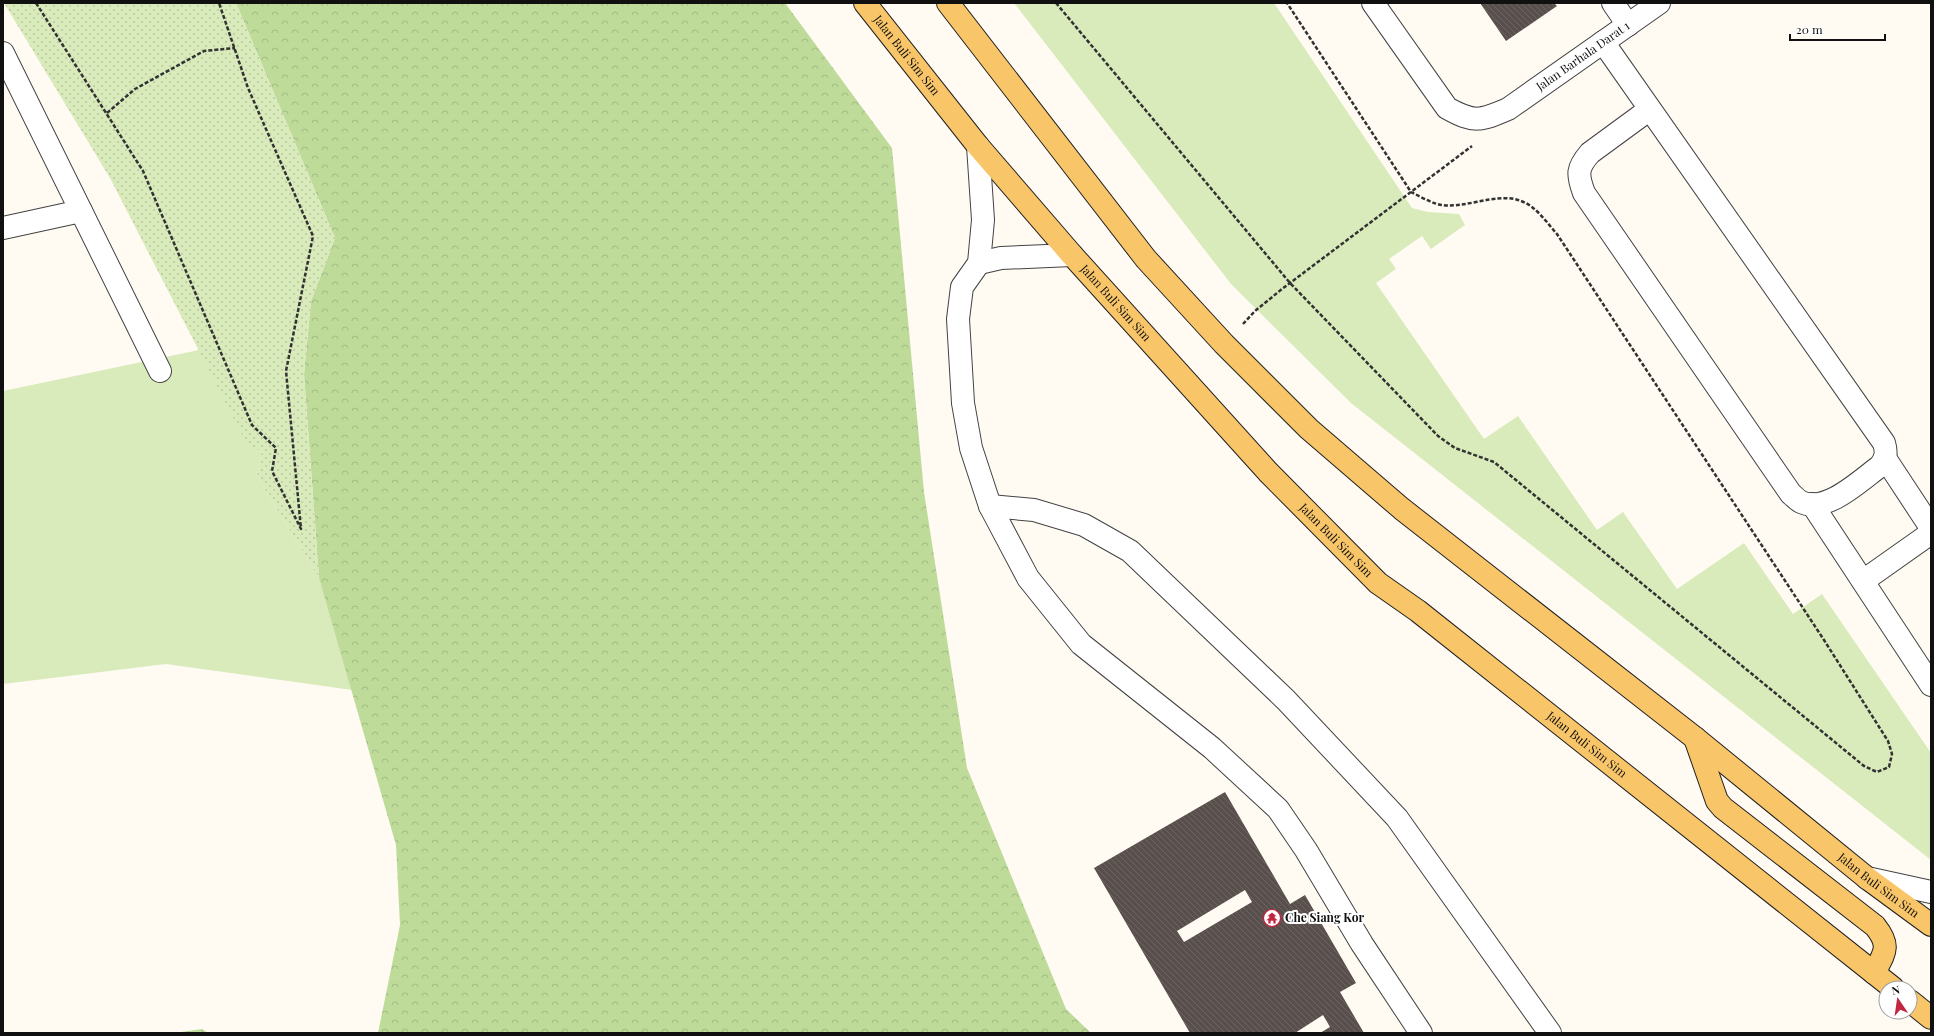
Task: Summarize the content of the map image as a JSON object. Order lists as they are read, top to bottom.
{
  "streets": {
    "main road": ["Jalan Buli Sim Sim"],
    "street": ["Jalan Barhala Darat 1"]
  },
  "places": {
    "temple": ["Che Siang Kor"]
  },
  "scale_bar": "20 m",
  "north": "top"
}
